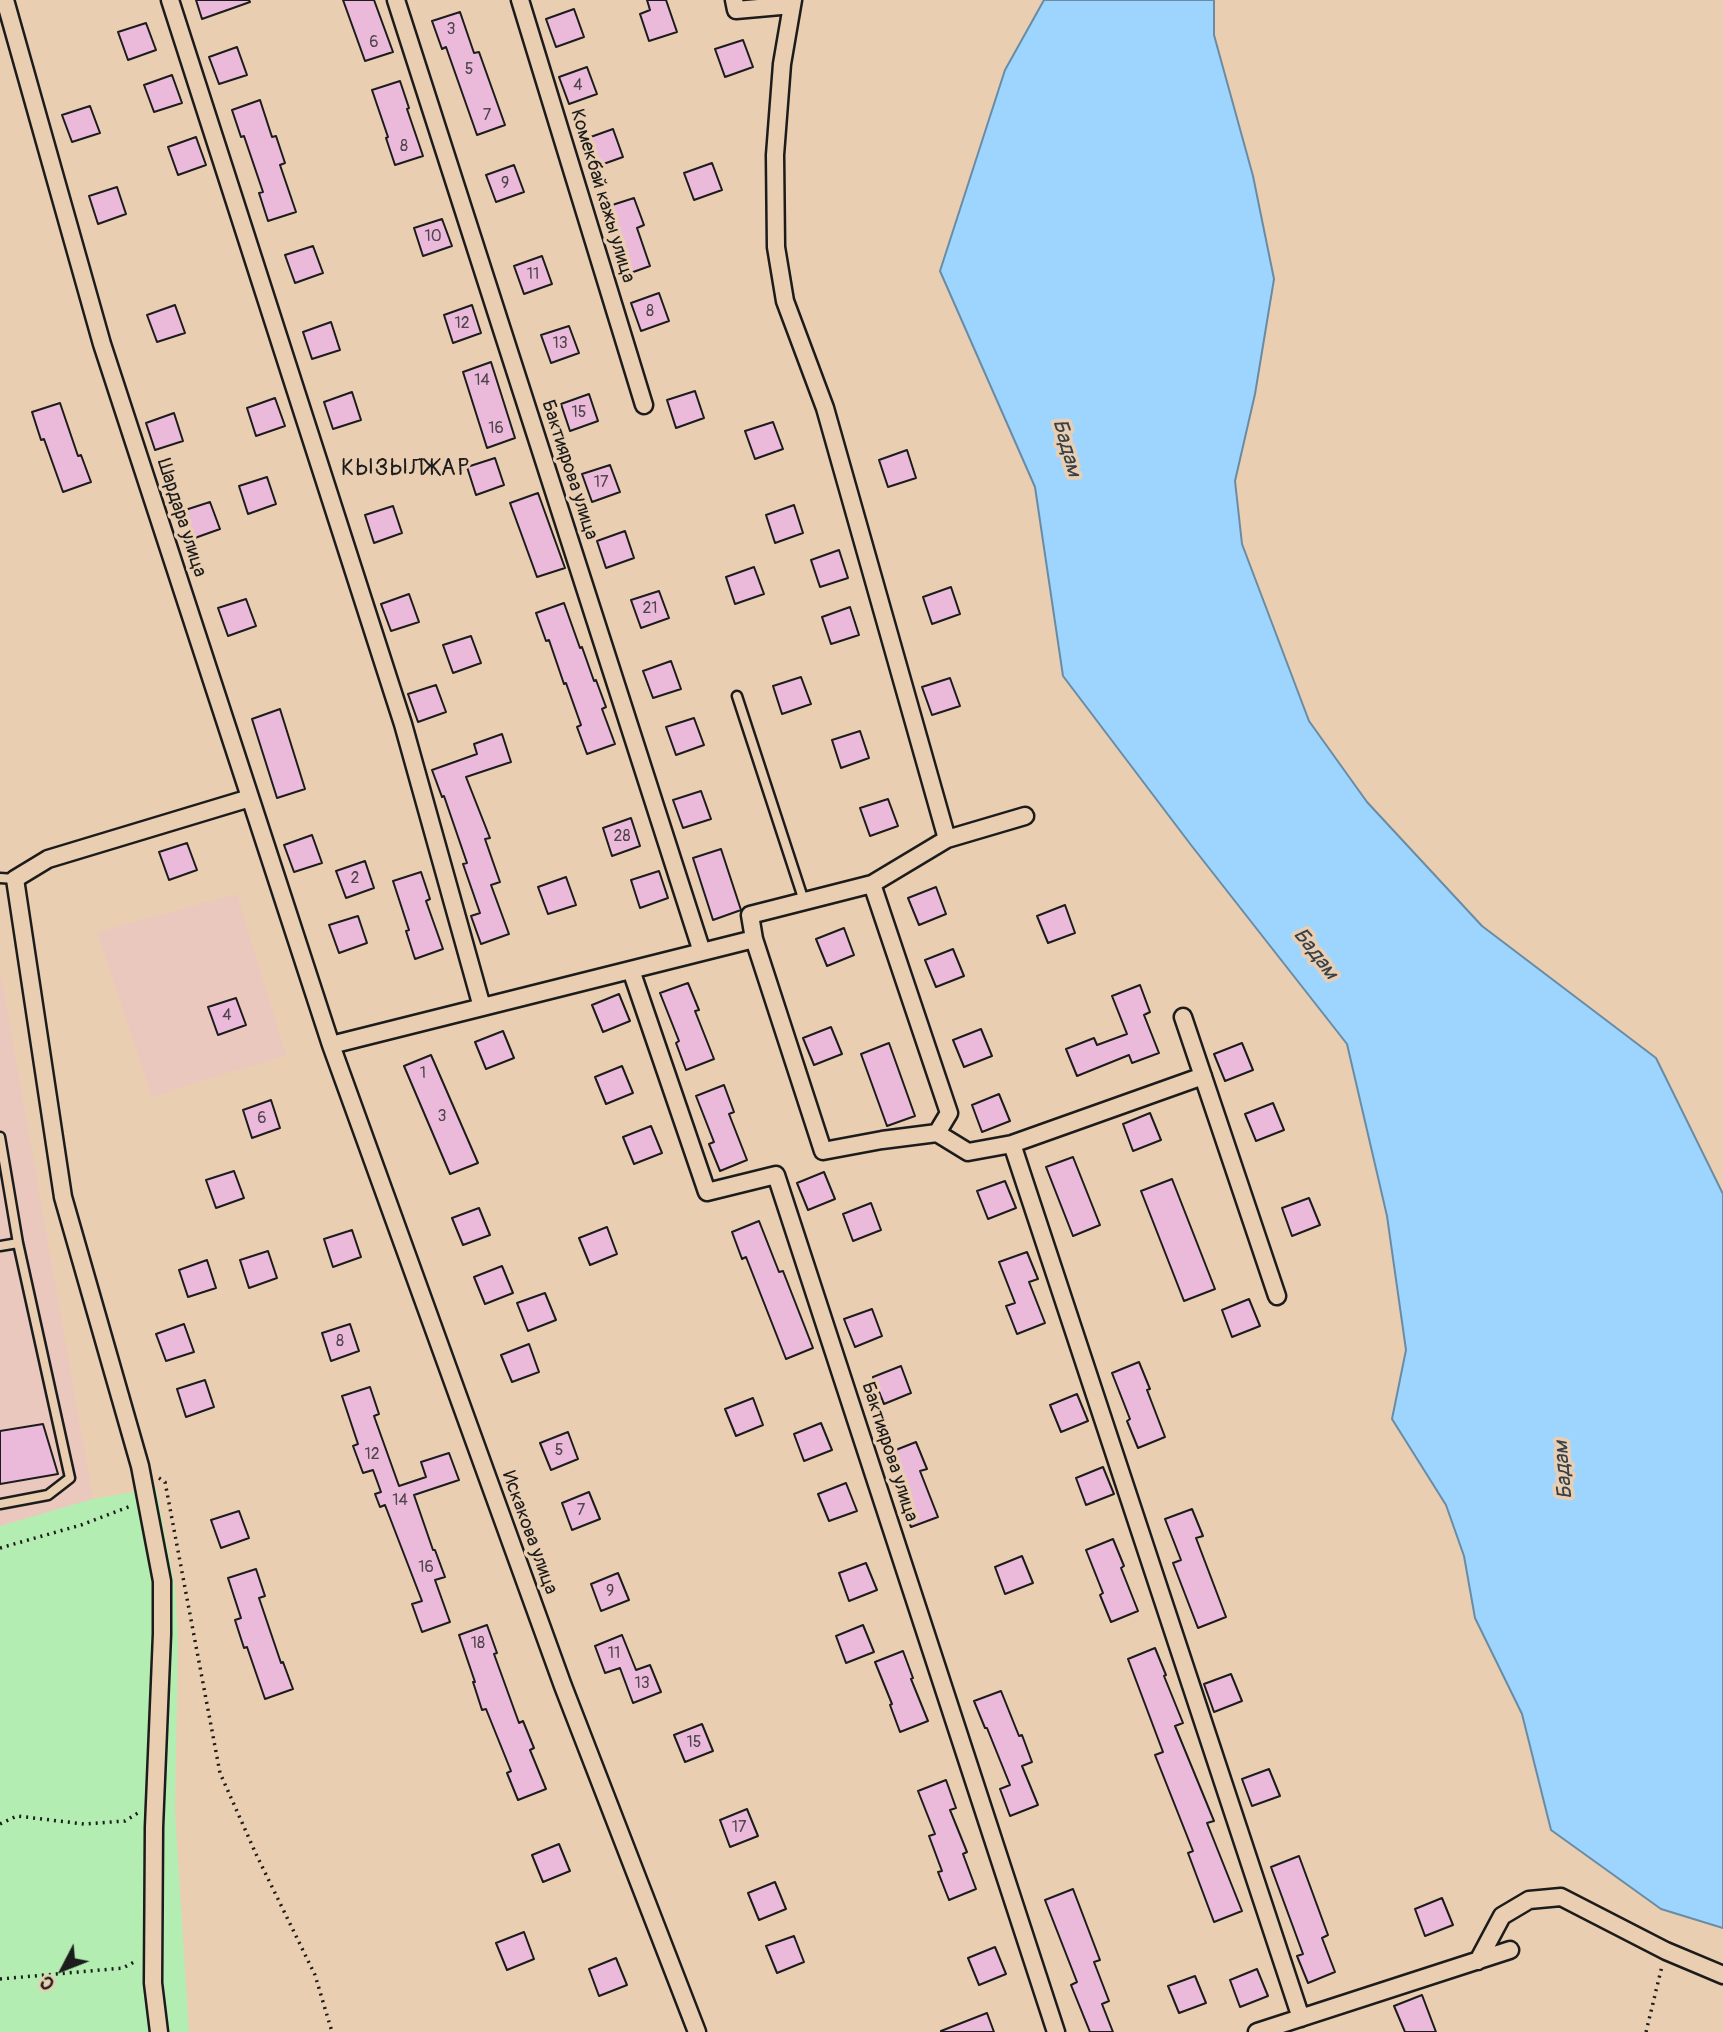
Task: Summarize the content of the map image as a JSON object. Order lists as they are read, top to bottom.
{
  "streets": {
    "street": [
      "Комекбай кажы улица",
      "Бактиярова улица",
      "Шардара улица",
      "Искакова улица"
    ]
  },
  "crossings": [
    ["Шардара улица", "Искакова улица"]
  ],
  "districts": ["КЫЗЫЛЖАР"],
  "water": ["Бадам"],
  "house_numbers": [
    "3",
    "6",
    "5",
    "4",
    "7",
    "8",
    "9",
    "10",
    "11",
    "8",
    "12",
    "13",
    "14",
    "15",
    "16",
    "17",
    "21",
    "28",
    "2",
    "4",
    "1",
    "3",
    "6",
    "8",
    "5",
    "12",
    "14",
    "7",
    "16",
    "9",
    "18",
    "11",
    "13",
    "15",
    "17"
  ],
  "north": "bottom left"
}
